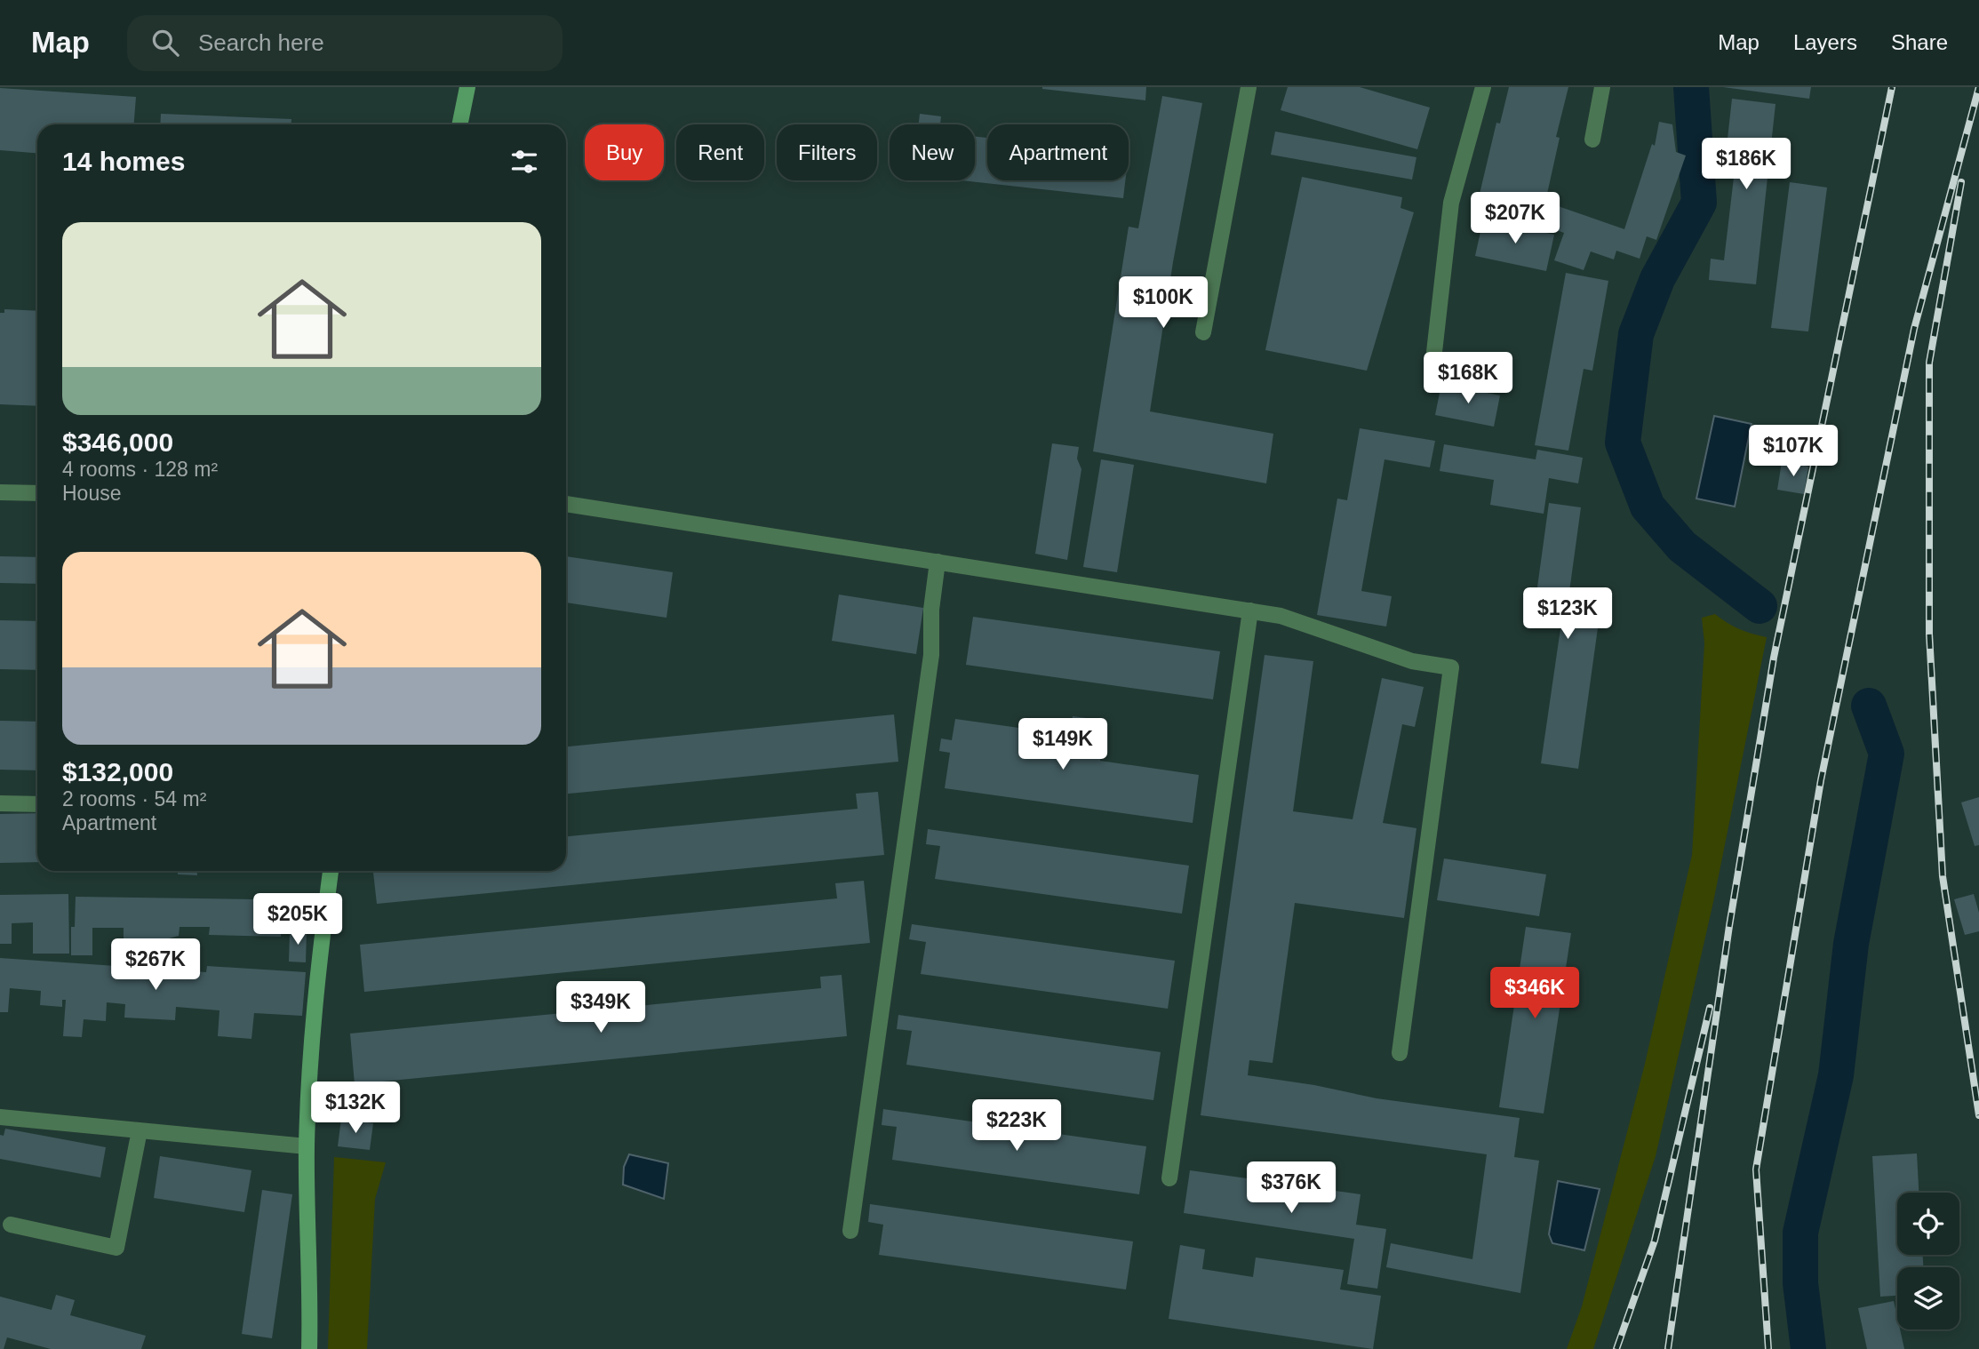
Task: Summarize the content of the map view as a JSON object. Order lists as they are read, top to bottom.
{
  "page": {
    "header": "Map",
    "search": "Search here",
    "nav": ["Map", "Layers", "Share"],
    "chip": [
      "Buy",
      "Rent",
      "Filters",
      "New",
      "Apartment"
    ],
    "heading": "14 homes",
    "price": [
      "$186K",
      "$207K",
      "$100K",
      "$168K",
      "$107K",
      "$123K",
      "$149K",
      "$205K",
      "$267K",
      "$346K",
      "$349K",
      "$132K",
      "$223K",
      "$376K"
    ],
    "list": [
      {
        "name": "$346,000",
        "note": "4 rooms · 128 m² · House"
      },
      {
        "name": "$132,000",
        "note": "2 rooms · 54 m² · Apartment"
      }
    ]
  }
}
